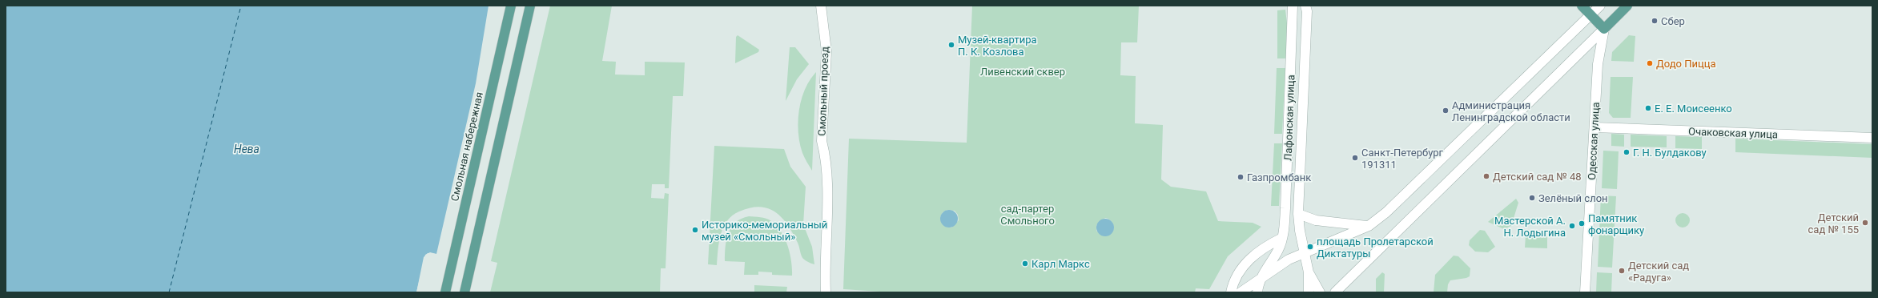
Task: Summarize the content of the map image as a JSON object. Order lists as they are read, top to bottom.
{
  "streets": {
    "main road": ["Смольная набережная"],
    "street": [
      "Смольный проезд",
      "Лафонская улица",
      "Очаковская улица",
      "Одесская улица"
    ]
  },
  "crossings": [
    ["Очаковская улица", "Одесская улица"]
  ],
  "water": ["Нева"],
  "parks": ["Ливенский сквер", "сад-партер Смольного"],
  "places": [
    "Сбер",
    "Музей-квартира П. К. Козлова",
    "Додо Пицца",
    "Е. Е. Моисеенко",
    "Администрация Ленинградской области",
    "Г. Н. Булдакову",
    "Санкт-Петербург 191311",
    "Детский сад № 48",
    "Газпромбанк",
    "Зелёный слон",
    "Детский сад № 155",
    "Памятник фонарщику",
    "Мастерской А. Н. Лодыгина",
    "Историко-мемориальный музей «Смольный»",
    "площадь Пролетарской Диктатуры",
    "Карл Маркс",
    "Детский сад «Радуга»"
  ]
}
